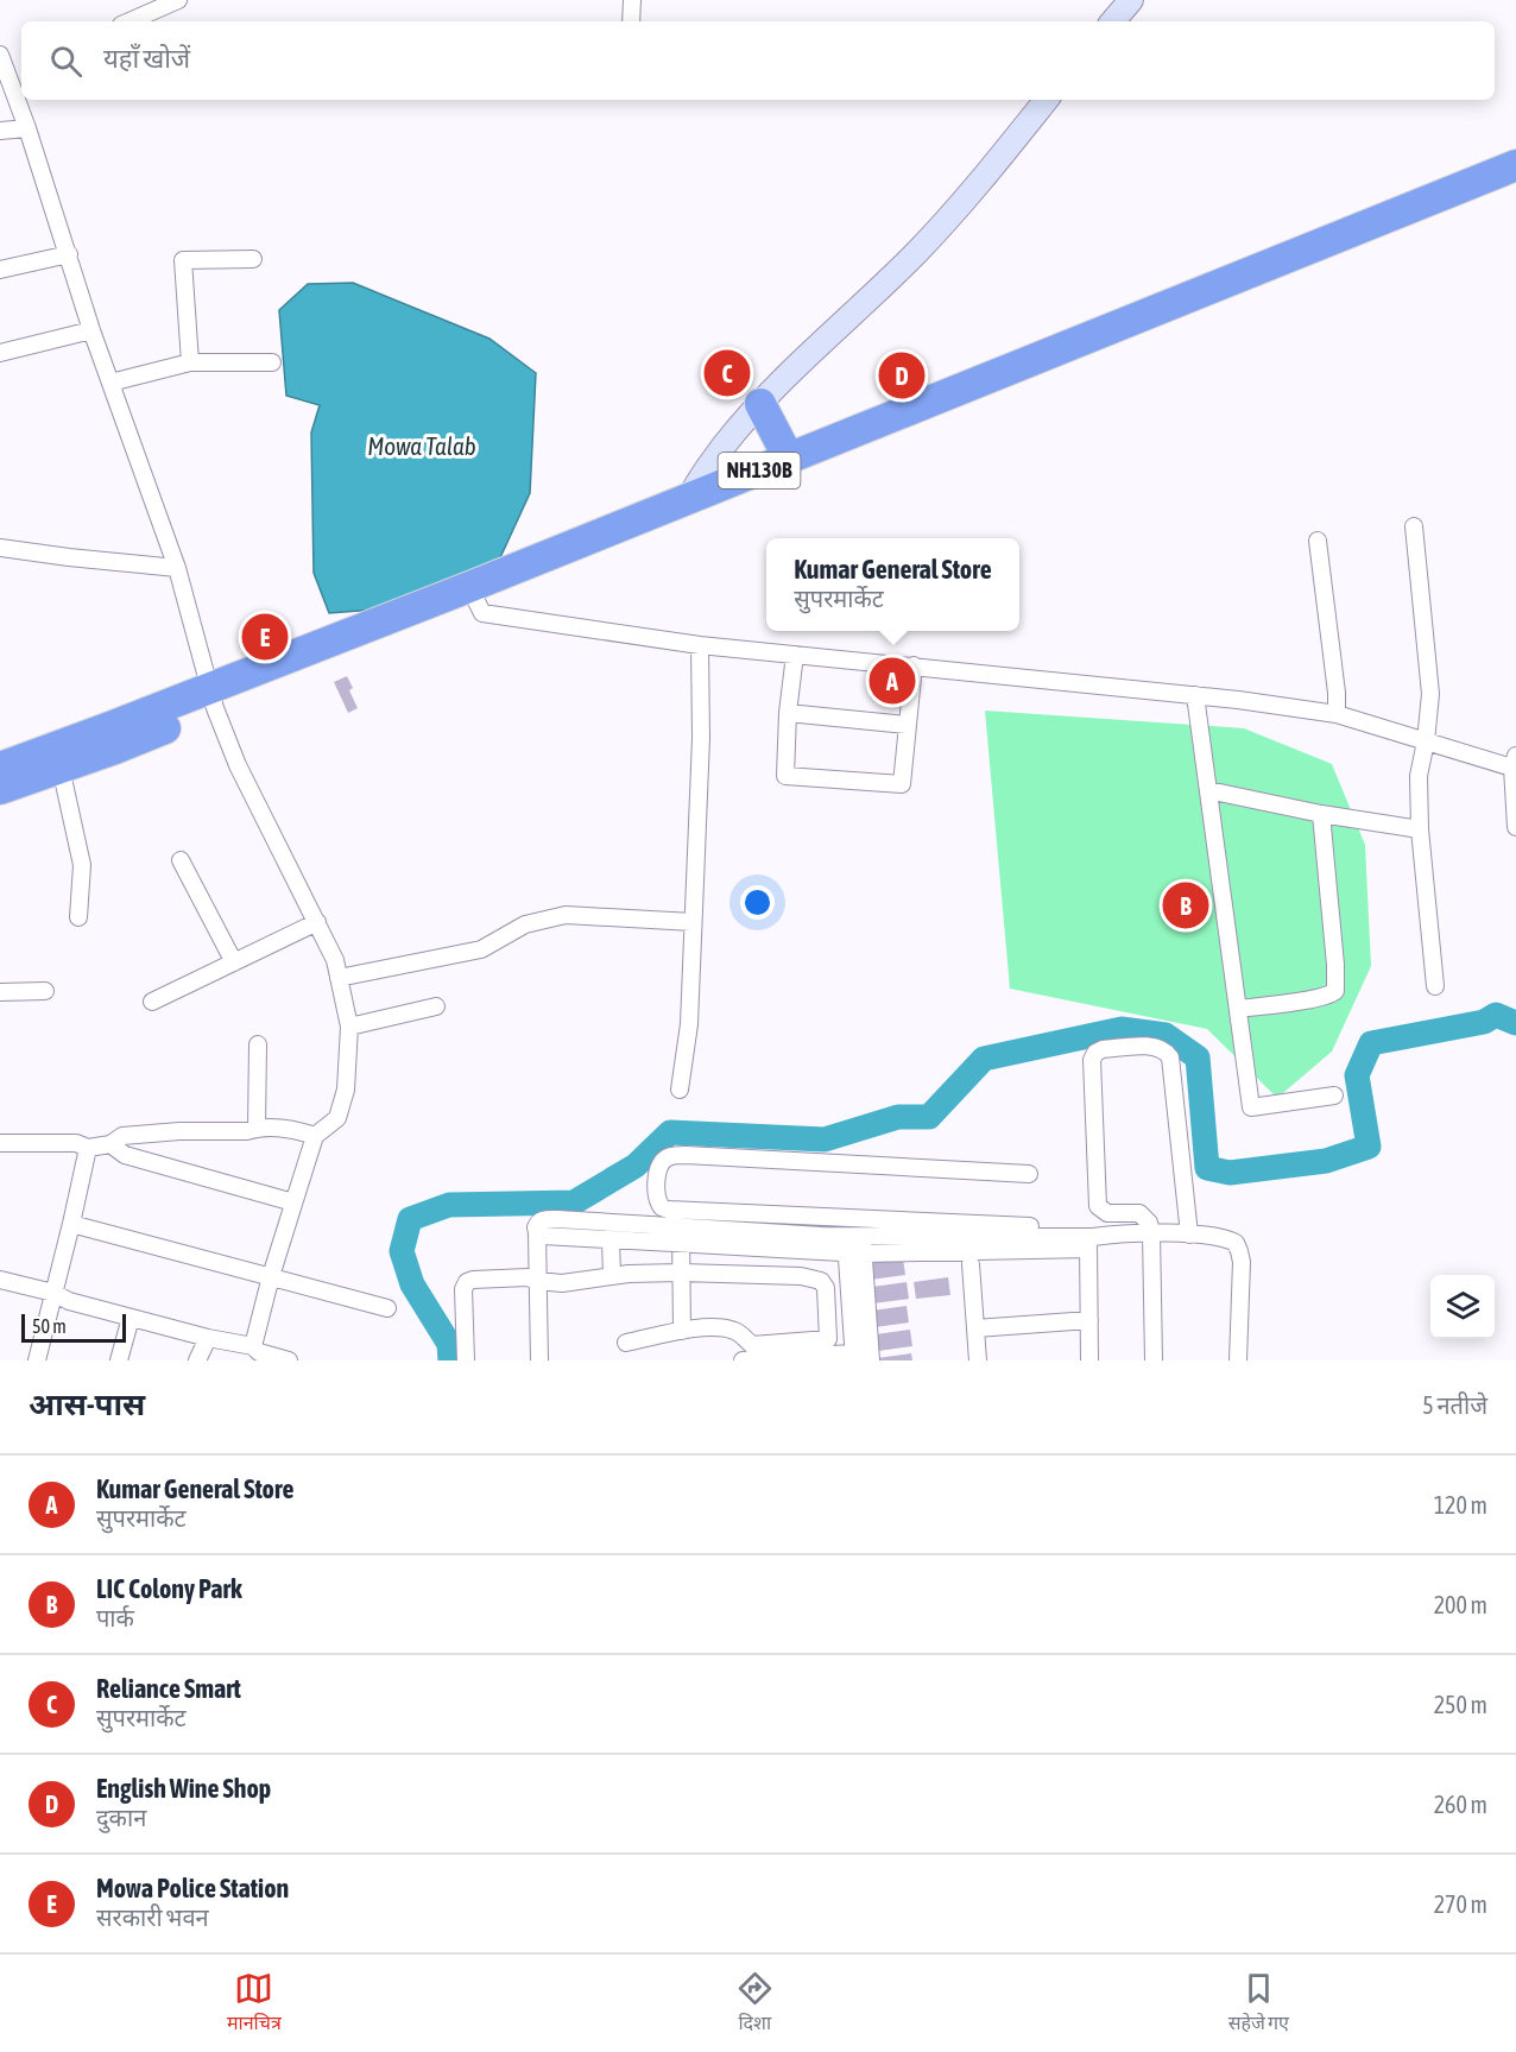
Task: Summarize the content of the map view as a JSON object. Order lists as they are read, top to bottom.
{
  "streets": {
    "highway": ["NH130B"]
  },
  "water": ["Mowa Talab"],
  "scale_bar": "50 m",
  "page": {
    "search": "यहाँ खोजें",
    "pins": [
      "C",
      "D",
      "E",
      "A",
      "B"
    ],
    "popup": ["Kumar General Store", "सुपरमार्केट"],
    "scale": "50 m",
    "heading": ["आस-पास", "5 नतीजे"],
    "list": [
      {
        "mark": "A",
        "name": "Kumar General Store",
        "note": "सुपरमार्केट",
        "value": "120 m"
      },
      {
        "mark": "B",
        "name": "LIC Colony Park",
        "note": "पार्क",
        "value": "200 m"
      },
      {
        "mark": "C",
        "name": "Reliance Smart",
        "note": "सुपरमार्केट",
        "value": "250 m"
      },
      {
        "mark": "D",
        "name": "English Wine Shop",
        "note": "दुकान",
        "value": "260 m"
      },
      {
        "mark": "E",
        "name": "Mowa Police Station",
        "note": "सरकारी भवन",
        "value": "270 m"
      }
    ],
    "nav": ["मानचित्र", "दिशा", "सहेजे गए"]
  }
}
